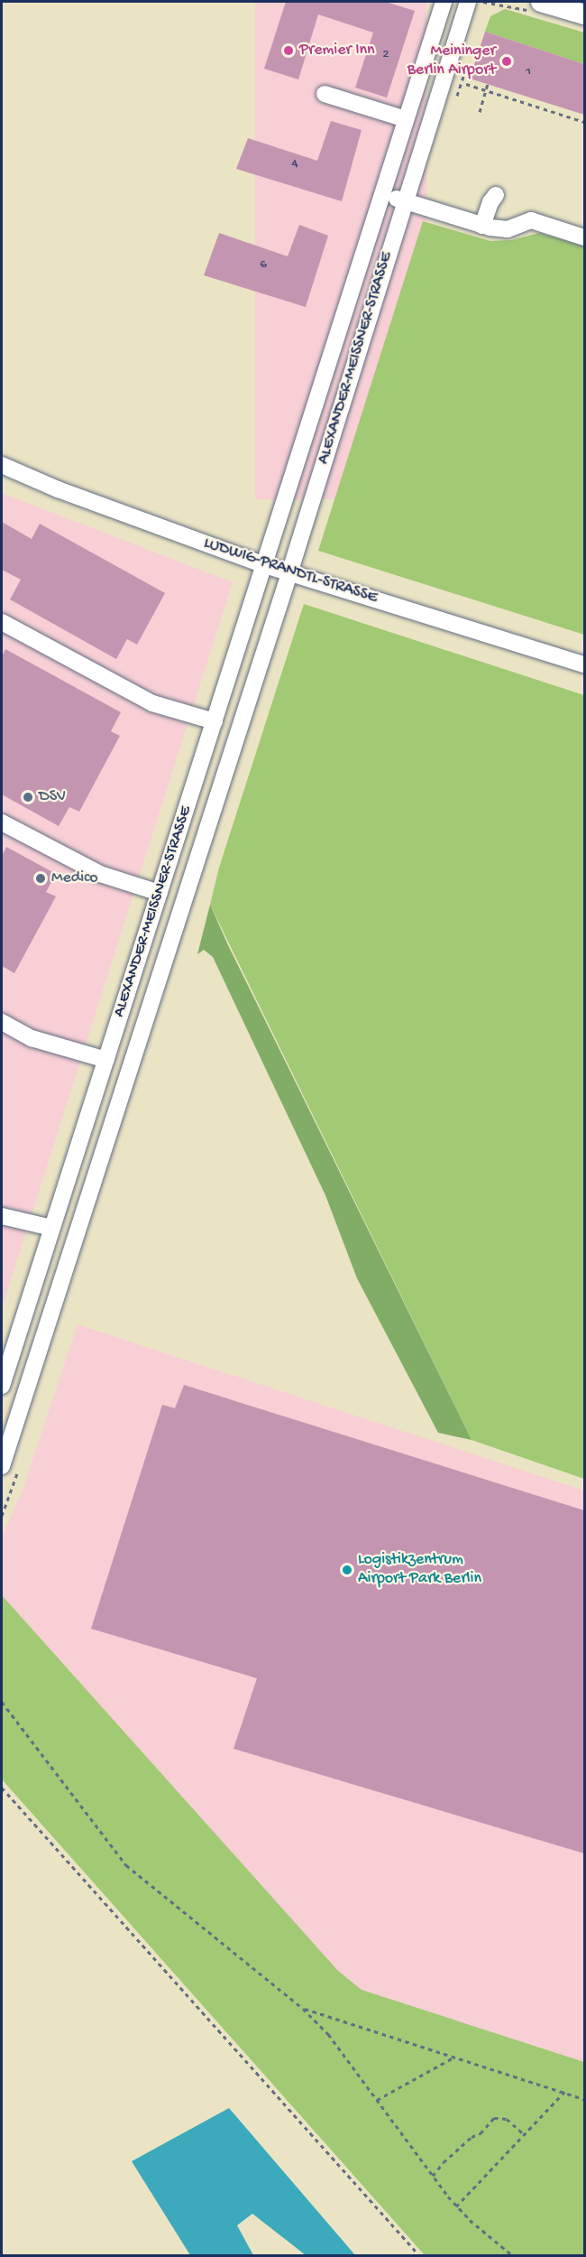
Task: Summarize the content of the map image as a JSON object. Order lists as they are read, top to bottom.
{
  "streets": {
    "street": ["ALEXANDER-MEISSNER-STRASSE", "LUDWIG-PRANDTL-STRASSE"]
  },
  "crossings": [
    ["ALEXANDER-MEISSNER-STRASSE", "LUDWIG-PRANDTL-STRASSE"]
  ],
  "places": [
    "Premier Inn",
    "Meininger Berlin Airport",
    "DSV",
    "Medico",
    "Logistikzentrum Airport Park Berlin"
  ],
  "house_numbers": [
    "2",
    "1",
    "4",
    "6"
  ]
}
